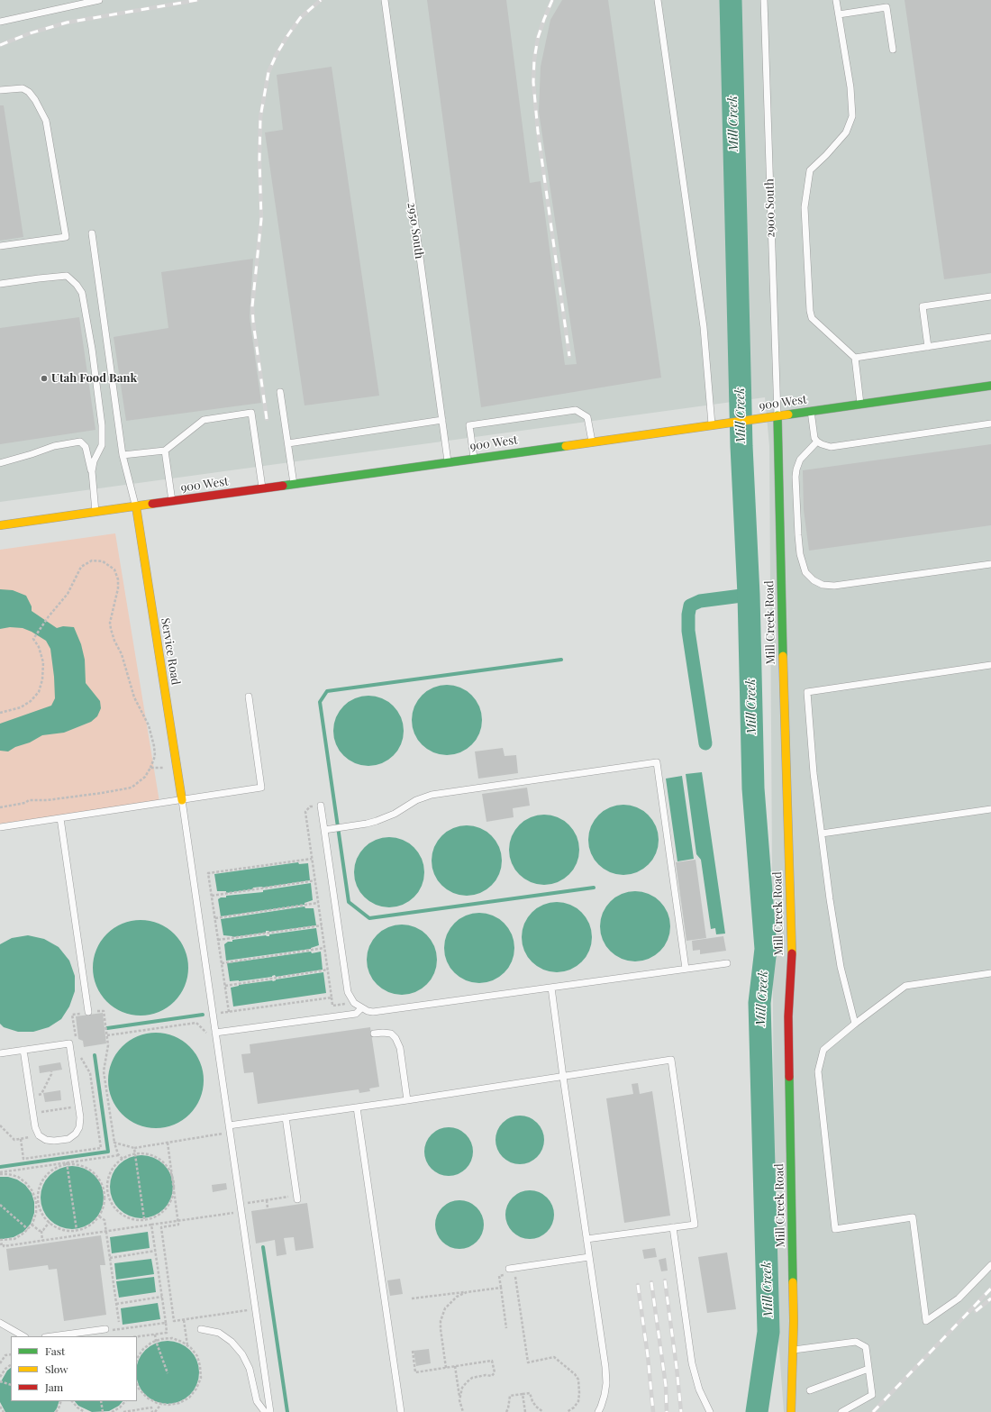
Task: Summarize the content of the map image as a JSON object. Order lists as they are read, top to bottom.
{
  "streets": {
    "street": ["900 West", "Mill Creek Road", "Service Road"],
    "lane": ["2900 South", "2950 South"]
  },
  "crossings": [
    ["2900 South", "900 West"],
    ["2900 South", "Mill Creek Road"],
    ["2950 South", "900 West"],
    ["900 West", "Mill Creek Road"],
    ["900 West", "Service Road"]
  ],
  "water": ["Mill Creek"],
  "places": ["Utah Food Bank"],
  "legend": ["Fast", "Slow", "Jam"]
}
